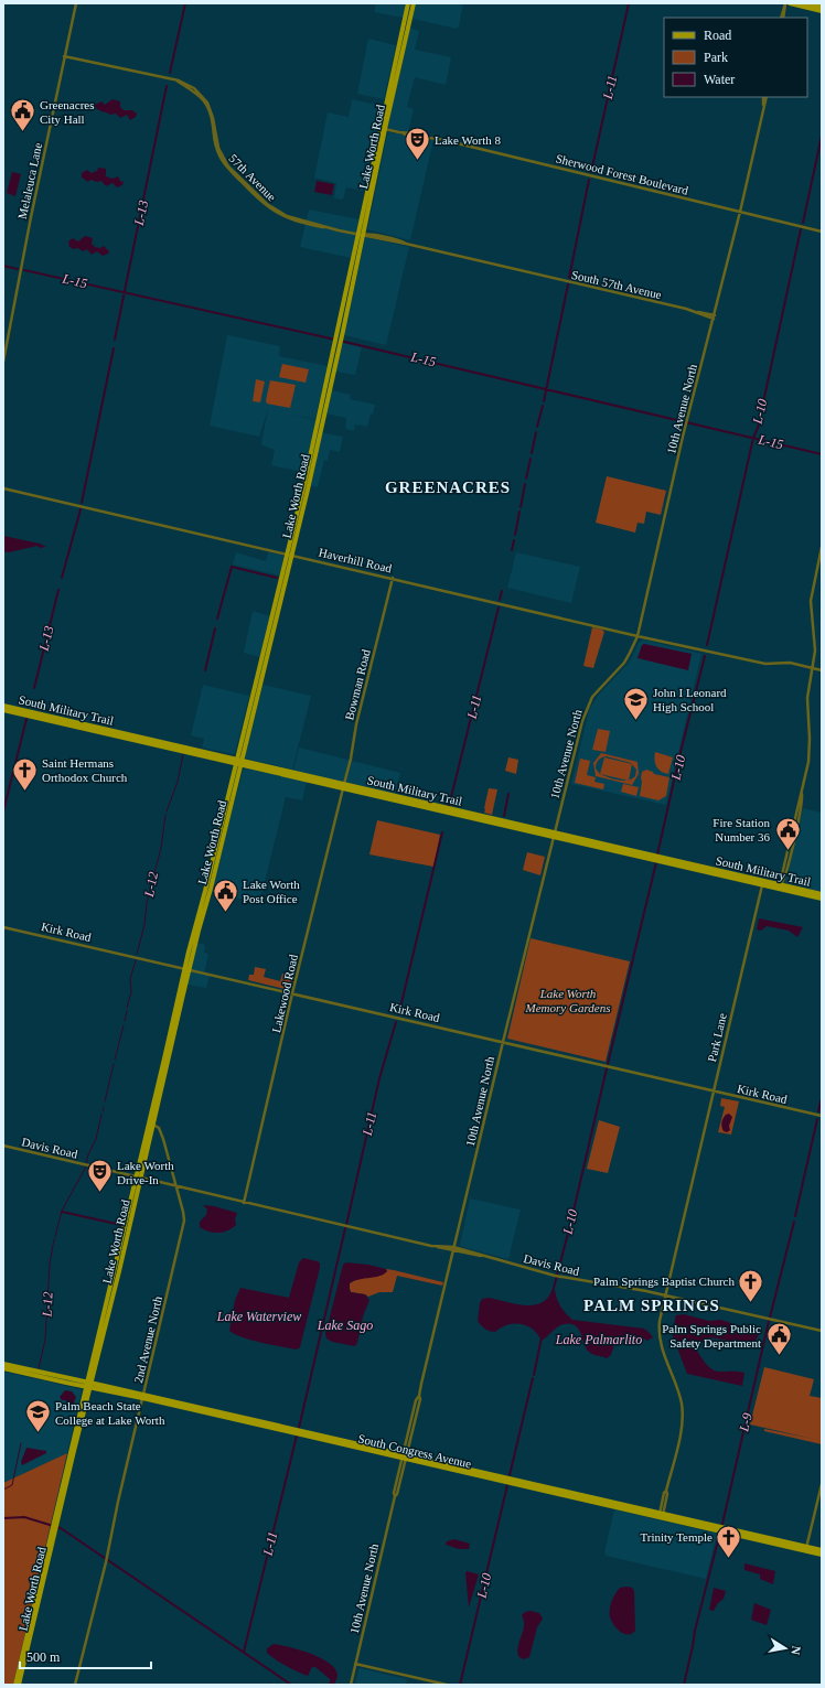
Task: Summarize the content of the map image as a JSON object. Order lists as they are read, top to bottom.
{
  "streets": {
    "main road": ["Lake Worth Road", "South Military Trail", "South Congress Avenue"],
    "street": [
      "Sherwood Forest Boulevard",
      "57th Avenue",
      "Melaleuca Lane",
      "South 57th Avenue",
      "10th Avenue North",
      "Haverhill Road",
      "Bowman Road",
      "Kirk Road",
      "Lakewood Road",
      "Park Lane",
      "Davis Road",
      "2nd Avenue North"
    ]
  },
  "crossings": [
    ["Lake Worth Road", "Sherwood Forest Boulevard"],
    ["Lake Worth Road", "57th Avenue"],
    ["Lake Worth Road", "Haverhill Road"],
    ["Lake Worth Road", "South Military Trail"],
    ["Lake Worth Road", "Kirk Road"],
    ["Lake Worth Road", "Davis Road"],
    ["Lake Worth Road", "2nd Avenue North"],
    ["Lake Worth Road", "South Congress Avenue"],
    ["Sherwood Forest Boulevard", "10th Avenue North"],
    ["57th Avenue", "Melaleuca Lane"],
    ["57th Avenue", "South 57th Avenue"],
    ["South 57th Avenue", "10th Avenue North"],
    ["10th Avenue North", "Haverhill Road"],
    ["10th Avenue North", "South Military Trail"],
    ["10th Avenue North", "Kirk Road"],
    ["10th Avenue North", "Davis Road"],
    ["10th Avenue North", "South Congress Avenue"],
    ["Haverhill Road", "Bowman Road"],
    ["Bowman Road", "South Military Trail"],
    ["Bowman Road", "Lakewood Road"],
    ["South Military Trail", "Lakewood Road"],
    ["South Military Trail", "Park Lane"],
    ["Kirk Road", "Lakewood Road"],
    ["Kirk Road", "Park Lane"],
    ["Lakewood Road", "Davis Road"],
    ["Park Lane", "Davis Road"],
    ["Park Lane", "South Congress Avenue"],
    ["Davis Road", "2nd Avenue North"],
    ["2nd Avenue North", "South Congress Avenue"]
  ],
  "districts": ["GREENACRES", "PALM SPRINGS"],
  "water": [
    "L-11",
    "L-13",
    "L-15",
    "L-10",
    "L-12",
    "Lake Waterview",
    "Lake Sago",
    "Lake Palmarlito",
    "L-9"
  ],
  "parks": ["Lake Worth Memory Gardens"],
  "places": {
    "public building": [
      "Greenacres City Hall",
      "Fire Station Number 36",
      "Lake Worth Post Office",
      "Palm Springs Public Safety Department"
    ],
    "theatre": ["Lake Worth 8", "Lake Worth Drive-In"],
    "school or university": ["John I Leonard High School", "Palm Beach State College at Lake Worth"],
    "church": ["Saint Hermans Orthodox Church", "Palm Springs Baptist Church", "Trinity Temple"]
  },
  "legend": ["Road", "Park", "Water"],
  "scale_bar": "500 m",
  "north": "right"
}
